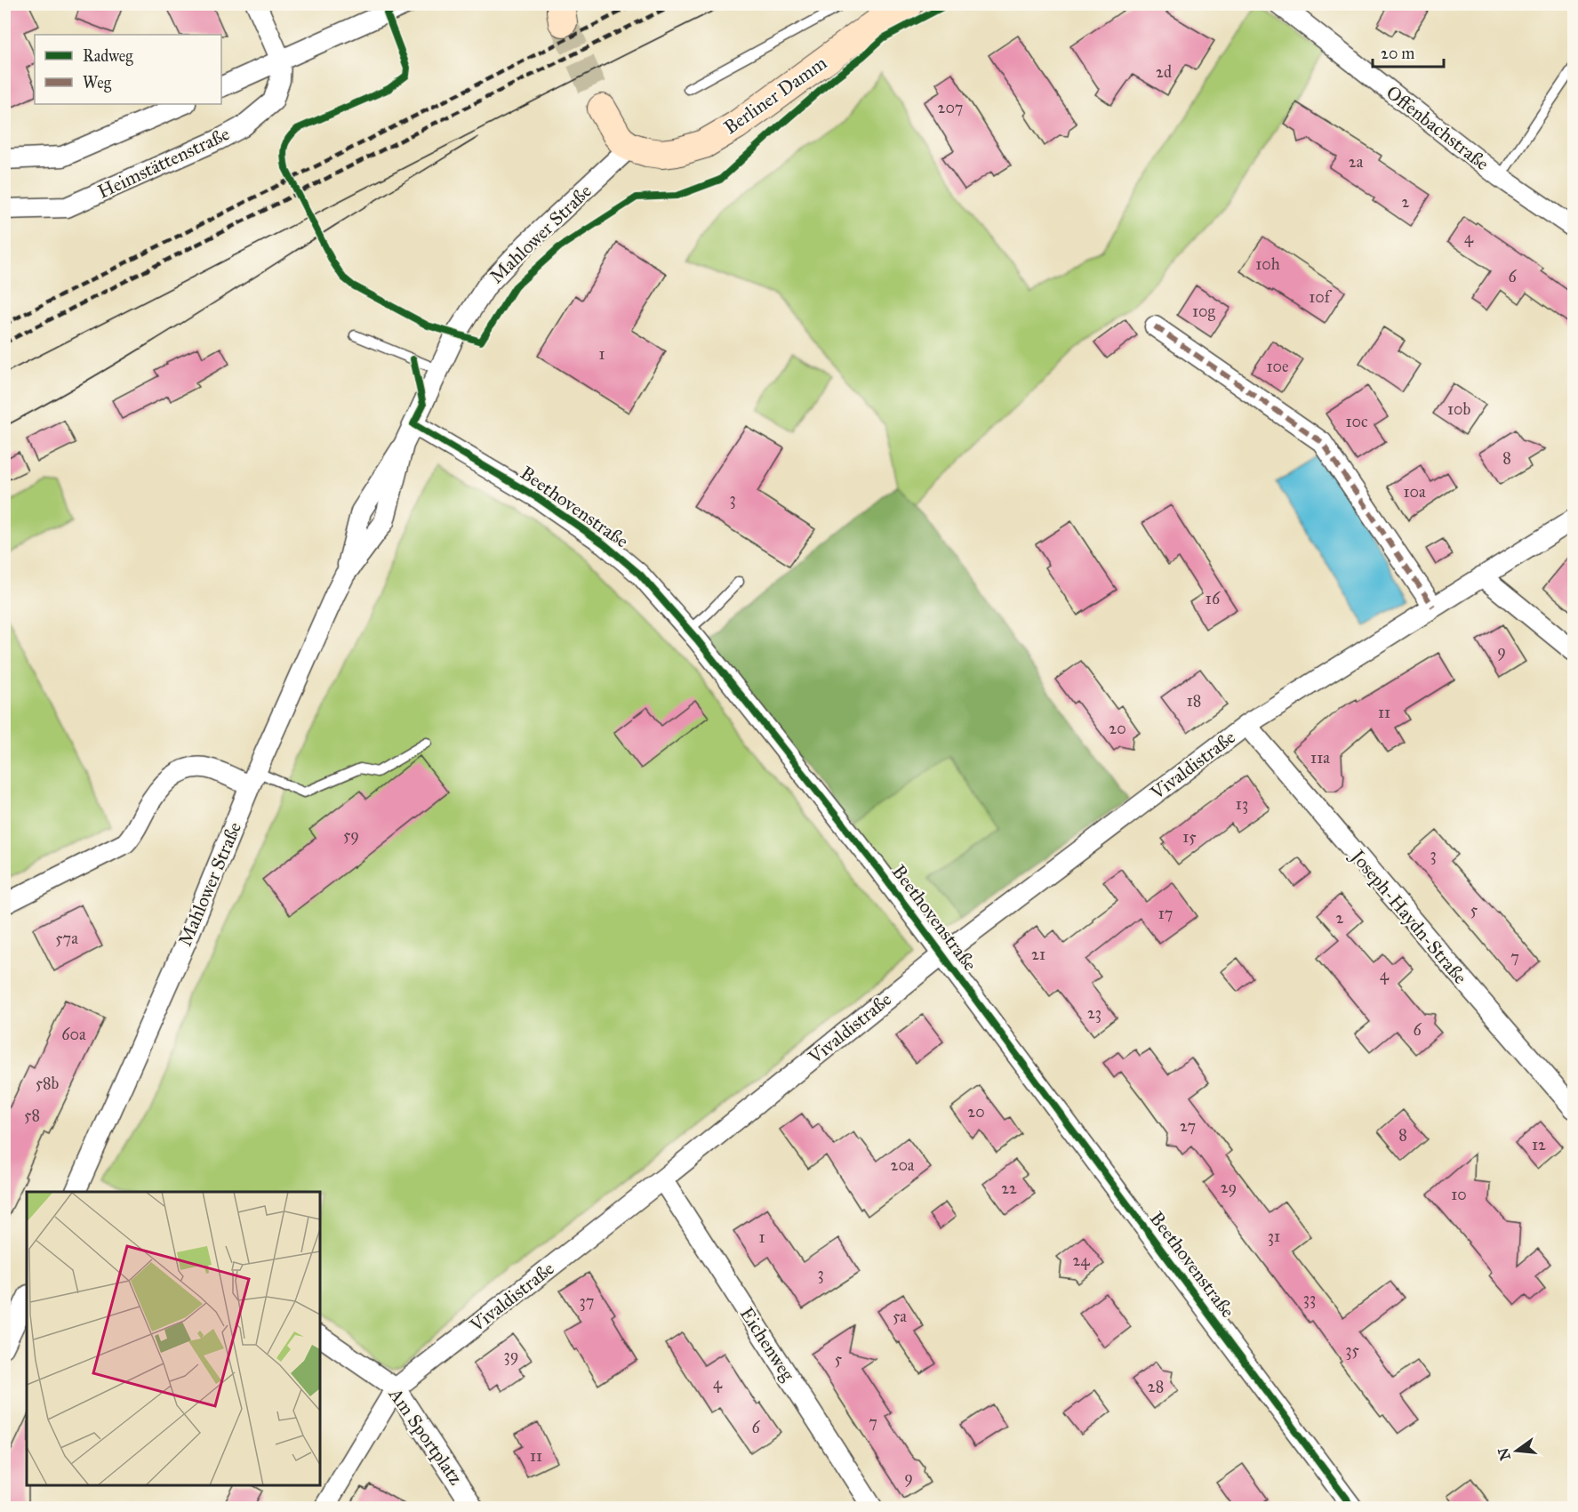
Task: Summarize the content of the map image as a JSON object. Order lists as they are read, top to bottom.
{
  "streets": {
    "main road": ["Berliner Damm"],
    "street": [
      "Offenbachstraße",
      "Heimstättenstraße",
      "Mahlower Straße",
      "Beethovenstraße",
      "Vivaldistraße",
      "Joseph-Haydn-Straße",
      "Eichenweg",
      "Am Sportplatz"
    ]
  },
  "crossings": [
    ["Berliner Damm", "Mahlower Straße"],
    ["Mahlower Straße", "Beethovenstraße"],
    ["Beethovenstraße", "Vivaldistraße"],
    ["Vivaldistraße", "Joseph-Haydn-Straße"],
    ["Vivaldistraße", "Eichenweg"],
    ["Vivaldistraße", "Am Sportplatz"]
  ],
  "house_numbers": [
    "2d",
    "207",
    "2a",
    "2",
    "4",
    "10h",
    "6",
    "10f",
    "10g",
    "1",
    "10e",
    "10b",
    "10c",
    "8",
    "10a",
    "3",
    "16",
    "9",
    "18",
    "11",
    "20",
    "11a",
    "13",
    "59",
    "15",
    "3",
    "5",
    "17",
    "2",
    "57a",
    "21",
    "7",
    "4",
    "23",
    "6",
    "60a",
    "58b",
    "20",
    "58",
    "27",
    "8",
    "12",
    "20a",
    "29",
    "22",
    "10",
    "31",
    "1",
    "24",
    "3",
    "33",
    "37",
    "5a",
    "35",
    "39",
    "5",
    "4",
    "28",
    "7",
    "6",
    "11",
    "9"
  ],
  "legend": ["Radweg", "Weg"],
  "scale_bar": "20 m",
  "north": "left"
}
